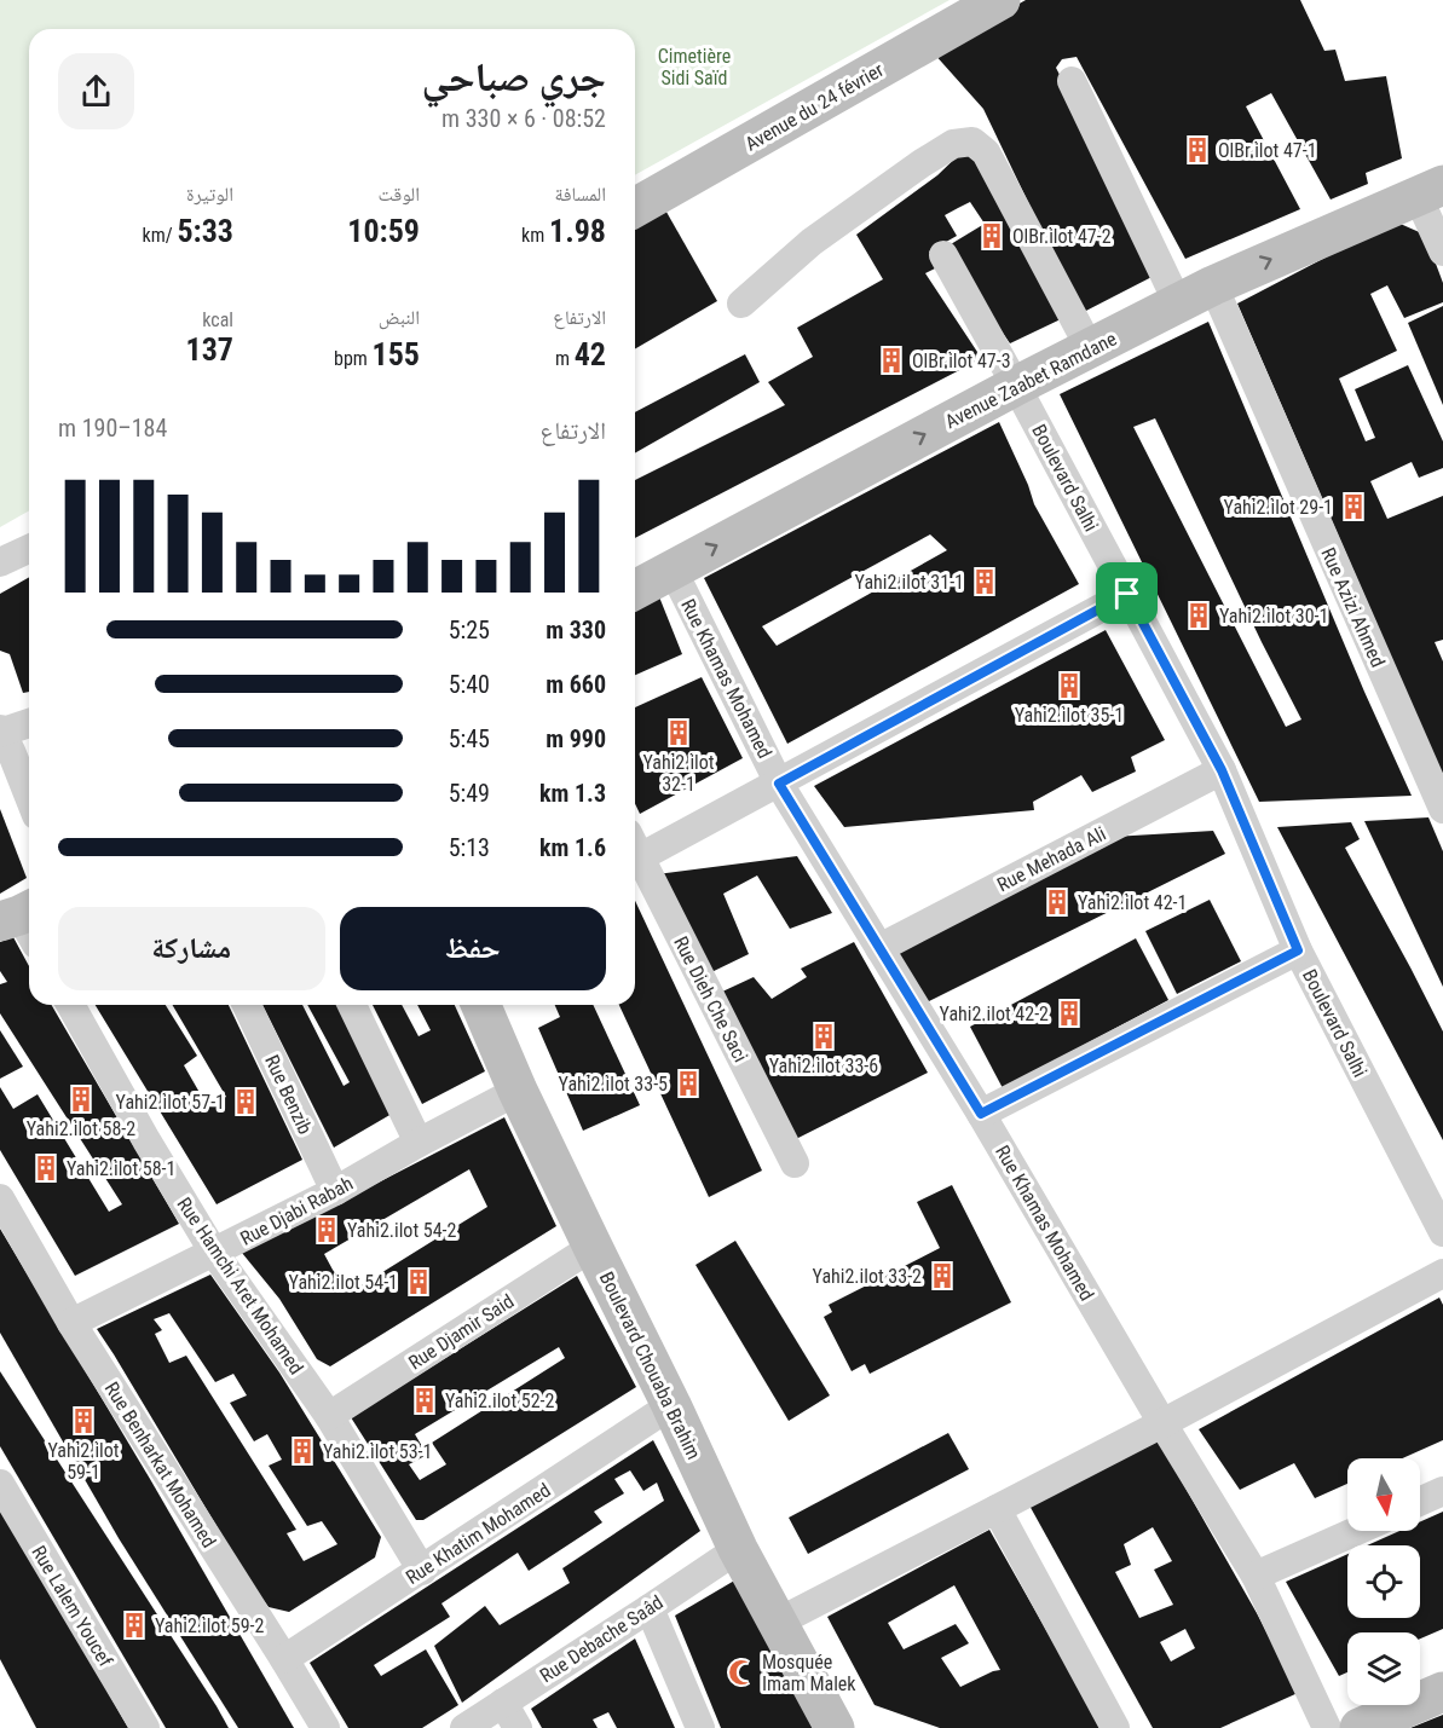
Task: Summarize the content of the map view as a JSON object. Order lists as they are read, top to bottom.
{
  "streets": {
    "street": [
      "Avenue du 24 février",
      "Avenue Zaabet Ramdane",
      "Boulevard Salhi",
      "Rue Azizi Ahmed",
      "Rue Khamas Mohamed",
      "Rue Mehada Ali",
      "Rue Dieh Che Saci",
      "Rue Benzib",
      "Rue Djabi Rabah",
      "Rue Hamchi Aret Mohamed",
      "Rue Djamir Said",
      "Boulevard Chouaba Brahim",
      "Rue Benharkat Mohamed",
      "Rue Khatim Mohamed",
      "Rue Lalem Youcef",
      "Rue Debache Saâd"
    ]
  },
  "crossings": [
    ["Avenue Zaabet Ramdane", "Boulevard Salhi"],
    ["Avenue Zaabet Ramdane", "Rue Azizi Ahmed"],
    ["Avenue Zaabet Ramdane", "Rue Khamas Mohamed"],
    ["Boulevard Salhi", "Rue Mehada Ali"],
    ["Rue Khamas Mohamed", "Rue Mehada Ali"],
    ["Rue Benzib", "Rue Djabi Rabah"],
    ["Rue Djabi Rabah", "Rue Hamchi Aret Mohamed"],
    ["Rue Djabi Rabah", "Boulevard Chouaba Brahim"],
    ["Rue Djabi Rabah", "Rue Benharkat Mohamed"],
    ["Rue Hamchi Aret Mohamed", "Rue Djamir Said"],
    ["Rue Hamchi Aret Mohamed", "Rue Khatim Mohamed"],
    ["Rue Djamir Said", "Boulevard Chouaba Brahim"],
    ["Boulevard Chouaba Brahim", "Rue Khatim Mohamed"],
    ["Boulevard Chouaba Brahim", "Rue Debache Saâd"],
    ["Rue Benharkat Mohamed", "Rue Khatim Mohamed"]
  ],
  "parks": ["Cimetière Sidi Saïd"],
  "places": {
    "building": [
      "OlBr.ilot 47-1",
      "OlBr.ilot 47-2",
      "OlBr.ilot 47-3",
      "Yahi2.ilot 29-1",
      "Yahi2.ilot 31-1",
      "Yahi2.ilot 30-1",
      "Yahi2.ilot 35-1",
      "Yahi2.ilot 32-1",
      "Yahi2.ilot 42-1",
      "Yahi2.ilot 42-2",
      "Yahi2.ilot 33-6",
      "Yahi2.ilot 33-5",
      "Yahi2.ilot 58-2",
      "Yahi2.ilot 57-1",
      "Yahi2.ilot 58-1",
      "Yahi2.ilot 54-2",
      "Yahi2.ilot 33-2",
      "Yahi2.ilot 54-1",
      "Yahi2.ilot 52-2",
      "Yahi2.ilot 59-1",
      "Yahi2.ilot 53-1",
      "Yahi2.ilot 59-2"
    ],
    "mosque": ["Mosquée Imam Malek"]
  },
  "north": "bottom",
  "page": {
    "heading": ["جري صباحي", "08:52 · 6 × 330 m"],
    "stats": [
      ["المسافة", "1.98 km"],
      ["الوقت", "10:59"],
      ["الوتيرة", "5:33 /km"],
      ["الارتفاع", "42 m"],
      ["النبض", "155 bpm"],
      ["kcal", "137"]
    ],
    "chart": ["الارتفاع", "184–190 m"],
    "list": [
      {
        "name": "330 m",
        "note": "5:25"
      },
      {
        "name": "660 m",
        "note": "5:40"
      },
      {
        "name": "990 m",
        "note": "5:45"
      },
      {
        "name": "1.3 km",
        "note": "5:49"
      },
      {
        "name": "1.6 km",
        "note": "5:13"
      }
    ],
    "buttons": ["حفظ", "مشاركة"]
  }
}
